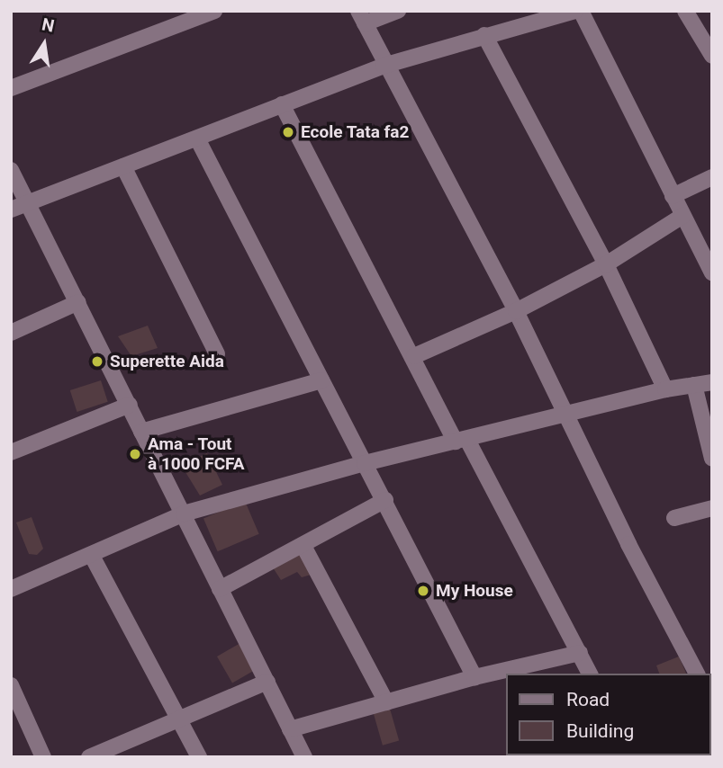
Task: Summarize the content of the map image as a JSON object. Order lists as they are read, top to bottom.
{
  "places": [
    "Ecole Tata fa2",
    "Superette Aida",
    "Ama - Tout à 1000 FCFA",
    "My House"
  ],
  "legend": ["Road", "Building"],
  "north": "top"
}
